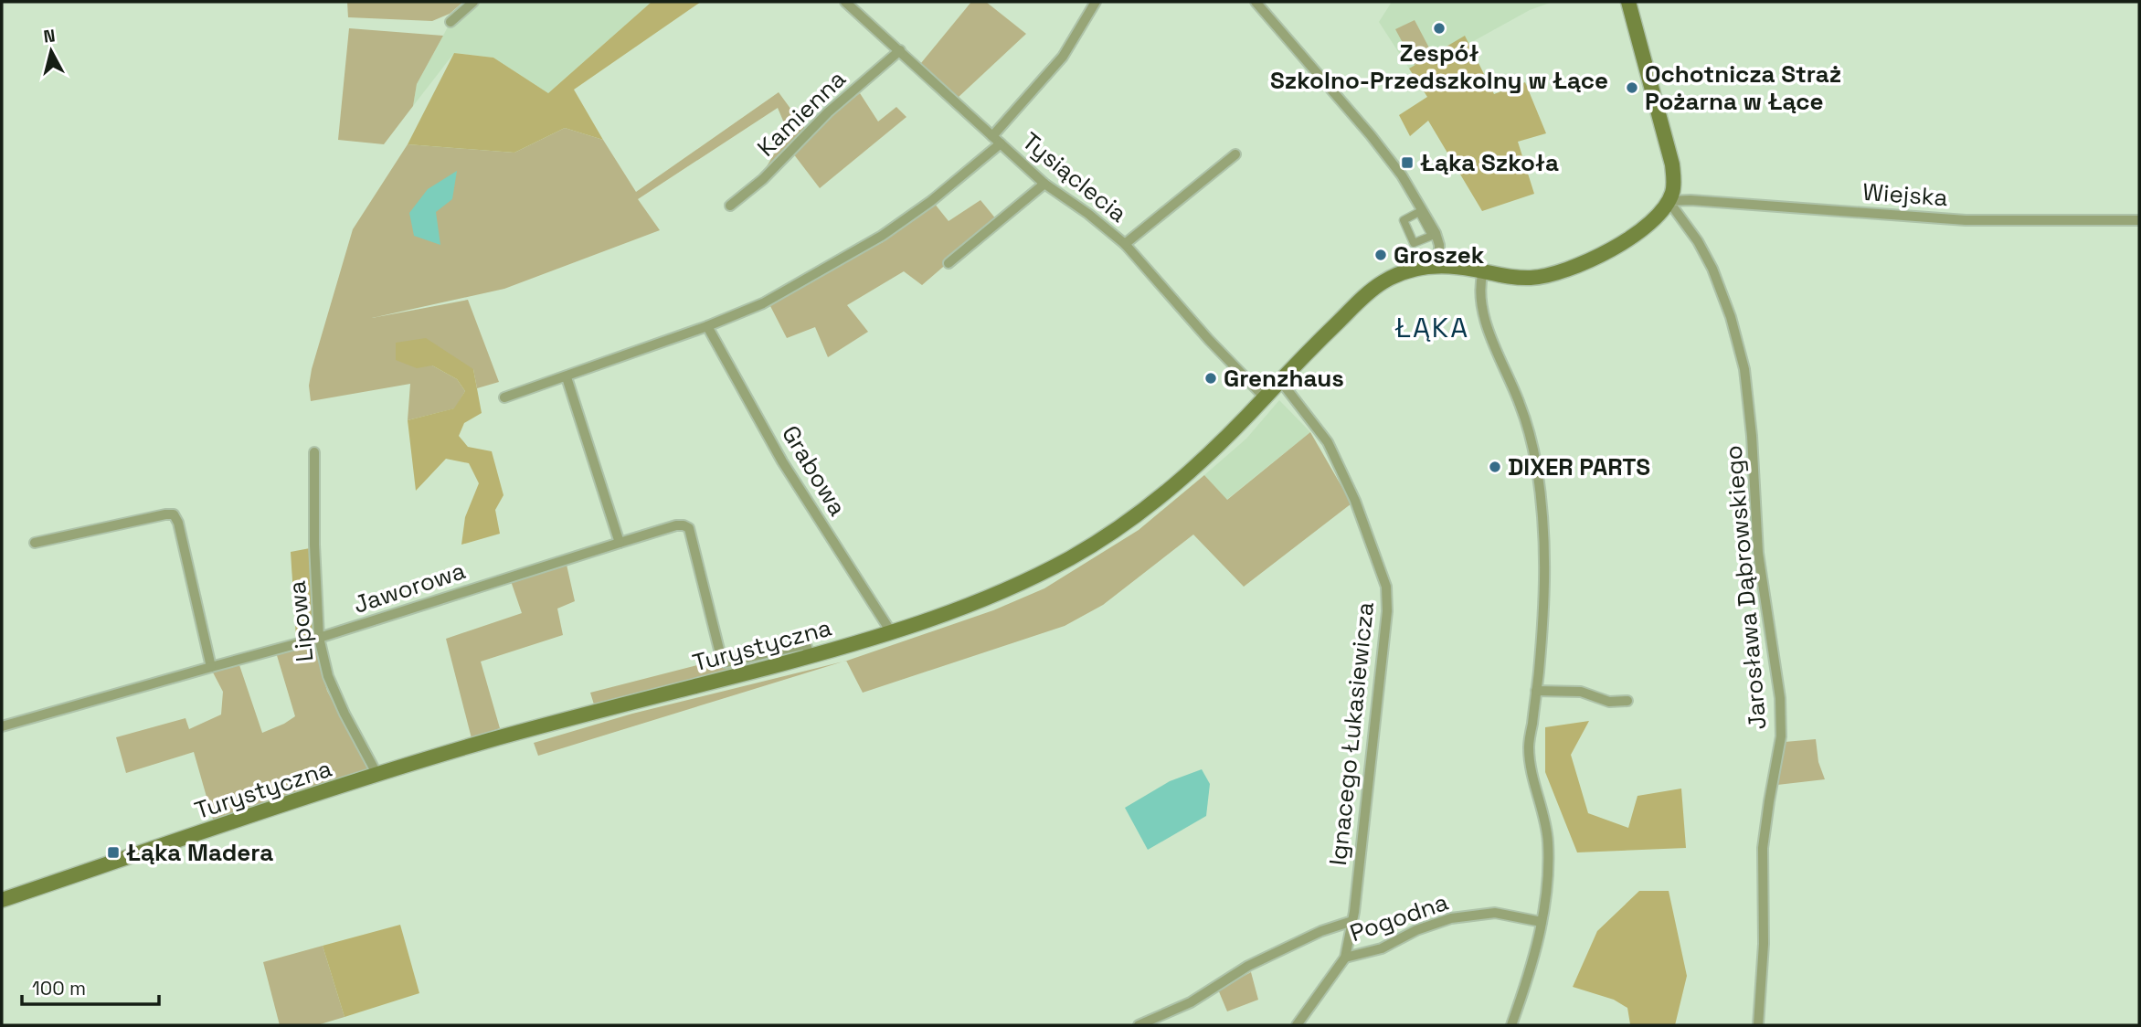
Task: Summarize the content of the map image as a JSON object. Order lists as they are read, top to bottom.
{
  "streets": {
    "main road": ["Turystyczna"],
    "street": [
      "Kamienna",
      "Tysiąclecia",
      "Wiejska",
      "Grabowa",
      "Jaworowa",
      "Jarosława Dąbrowskiego",
      "Lipowa",
      "Ignacego Łukasiewicza",
      "Pogodna"
    ]
  },
  "crossings": [
    ["Kamienna", "Tysiąclecia"],
    ["Tysiąclecia", "Turystyczna"],
    ["Wiejska", "Jarosława Dąbrowskiego"],
    ["Grabowa", "Turystyczna"],
    ["Jaworowa", "Lipowa"],
    ["Jaworowa", "Turystyczna"],
    ["Lipowa", "Turystyczna"],
    ["Turystyczna", "Ignacego Łukasiewicza"],
    ["Ignacego Łukasiewicza", "Pogodna"]
  ],
  "districts": ["ŁĄKA"],
  "places": {
    "other": [
      "Zespół Szkolno-Przedszkolny w Łące",
      "Ochotnicza Straż Pożarna w Łące",
      "Groszek",
      "Grenzhaus",
      "DIXER PARTS"
    ],
    "transit": ["Łąka Szkoła", "Łąka Madera"]
  },
  "scale_bar": "100 m",
  "north": "top"
}
